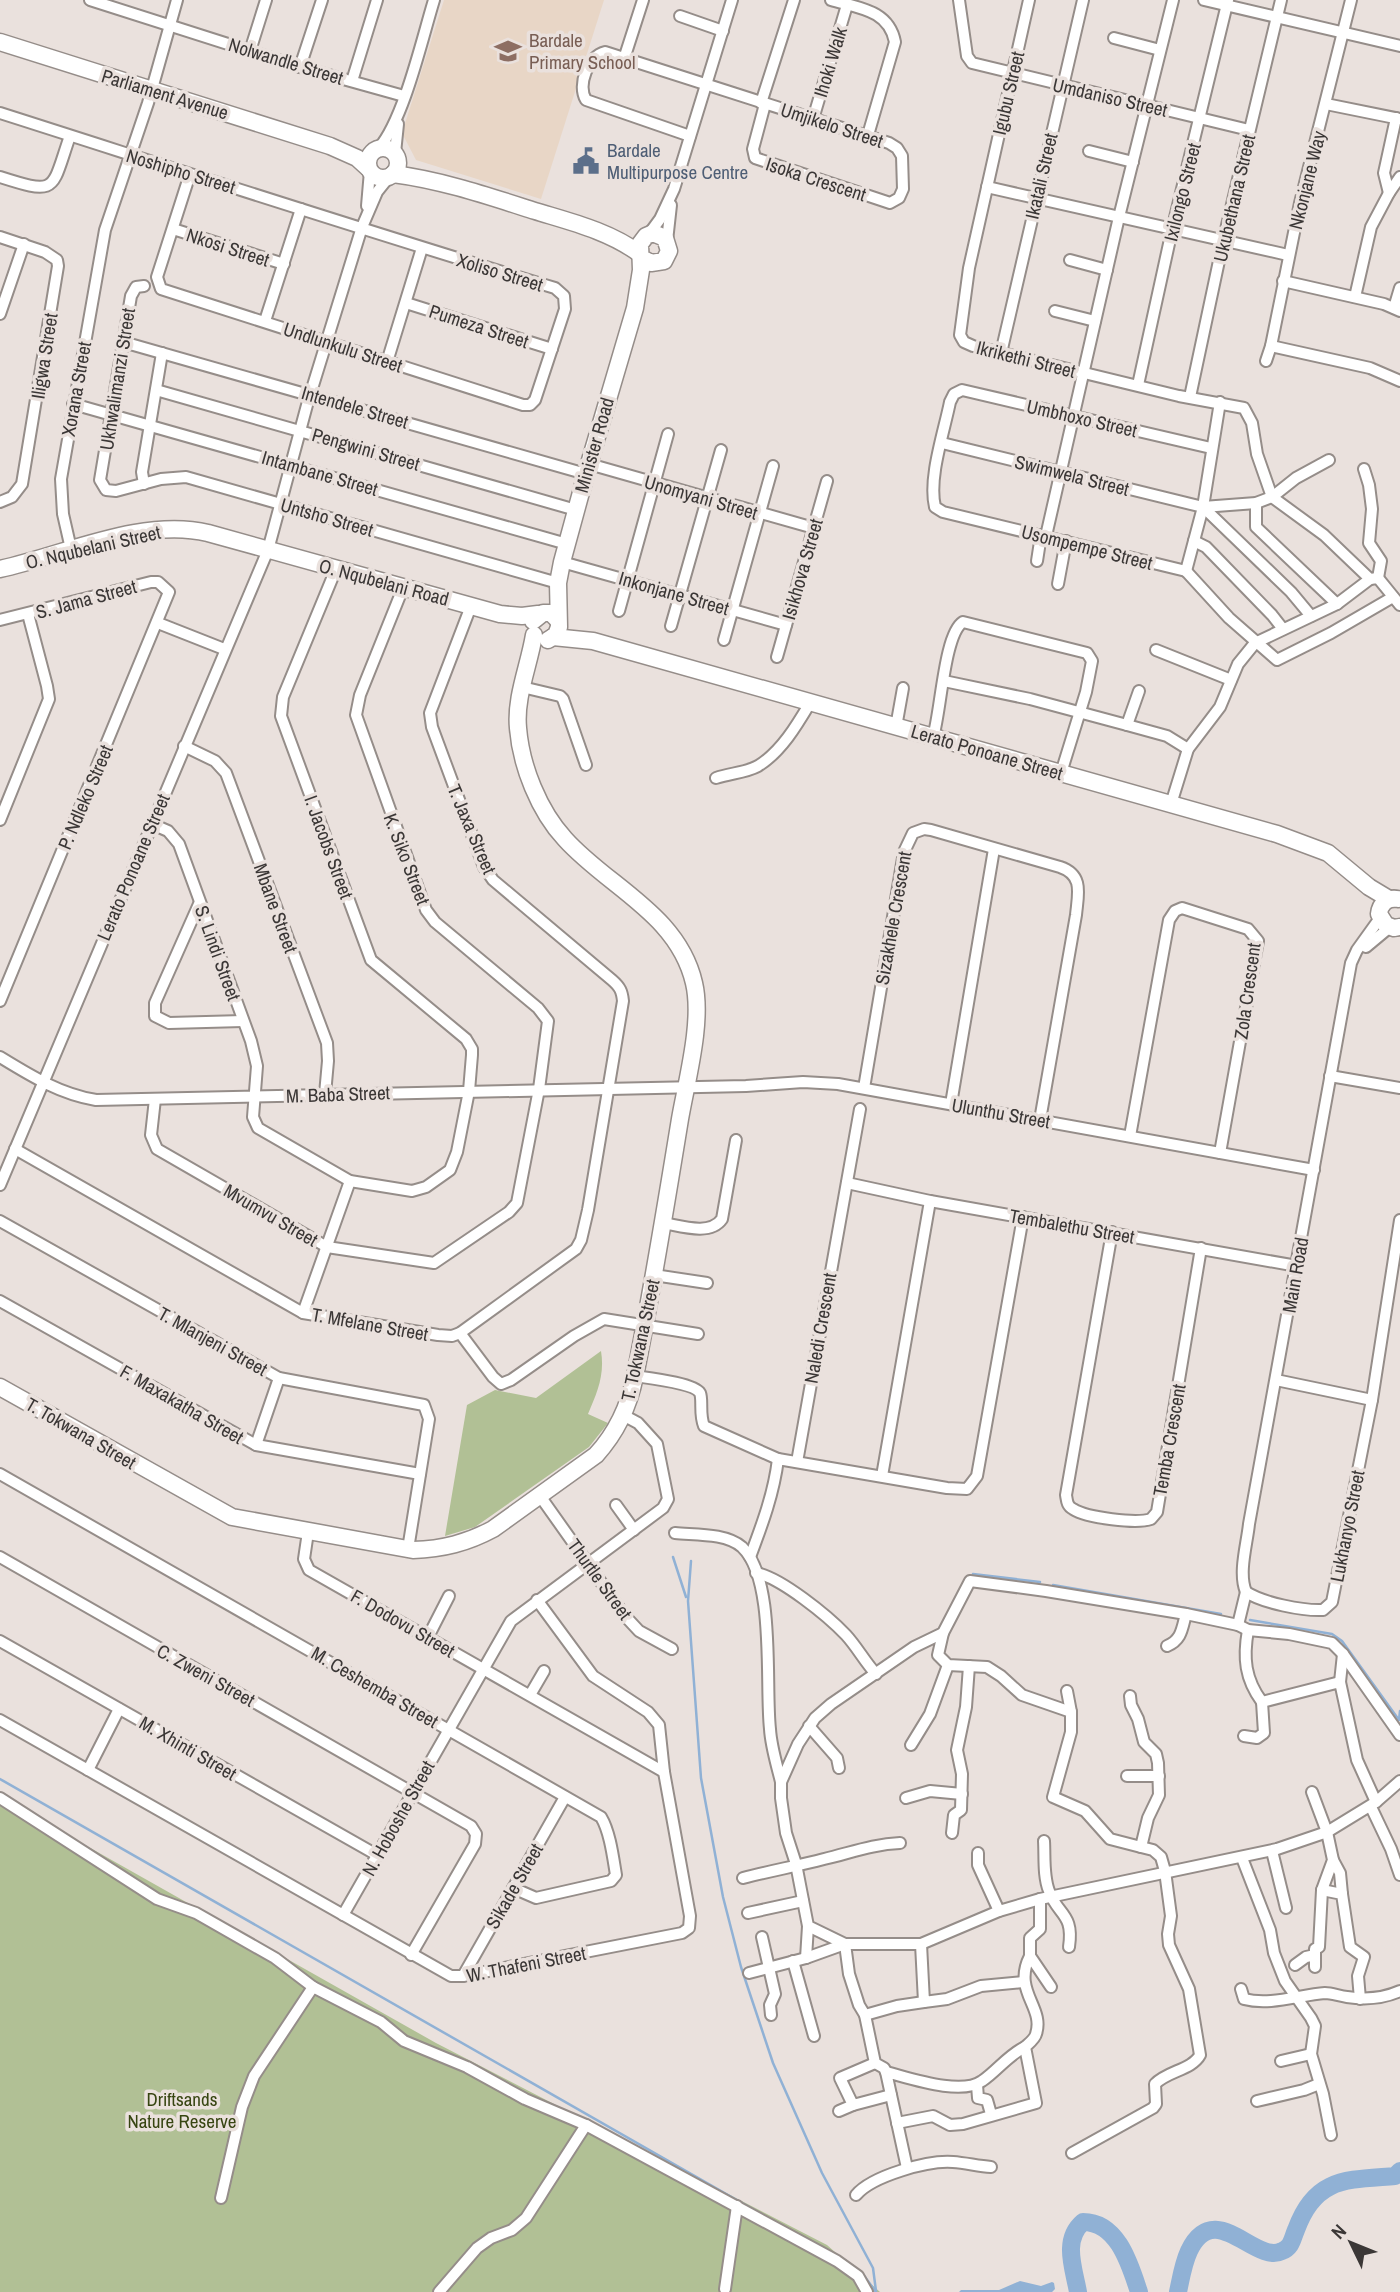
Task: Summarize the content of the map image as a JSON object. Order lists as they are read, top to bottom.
{
  "streets": {
    "street": [
      "Nolwandle Street",
      "Ihoki Walk",
      "Igubu Street",
      "Parliament Avenue",
      "Umdaniso Street",
      "Umjikelo Street",
      "Noshipho Street",
      "Ikatali Street",
      "Isoka Crescent",
      "Nkonjane Way",
      "Ixilongo Street",
      "Ukubethana Street",
      "Nkosi Street",
      "Xoliso Street",
      "Pumeza Street",
      "Undlunkulu Street",
      "Iligwa Street",
      "Ikrikethi Street",
      "Ukhwalimanzi Street",
      "Xorana Street",
      "Intendele Street",
      "Umbhoxo Street",
      "Minister Road",
      "Pengwini Street",
      "Intambane Street",
      "Swimwela Street",
      "Unomyani Street",
      "Untsho Street",
      "O. Nqubelani Street",
      "Usompempe Street",
      "Isikhova Street",
      "O. Nqubelani Road",
      "Inkonjane Street",
      "S. Jama Street",
      "Lerato Ponoane Street",
      "P. Ndleko Street",
      "T. Jaxa Street",
      "I. Jacobs Street",
      "K. Siko Street",
      "Mbane Street",
      "Sizakhele Crescent",
      "S. Lindi Street",
      "Zola Crescent",
      "M. Baba Street",
      "Ulunthu Street",
      "Mvumvu Street",
      "Tembalethu Street",
      "Main Road",
      "T. Mfelane Street",
      "Naledi Crescent",
      "T. Tokwana Street",
      "T. Mlanjeni Street",
      "F. Maxakatha Street",
      "Temba Crescent",
      "Lukhanyo Street",
      "Thurtle Street",
      "F. Dodovu Street",
      "C. Zweni Street",
      "M. Ceshemba Street",
      "M. Xhinti Street",
      "N. Hoboshe Street",
      "Sikade Street",
      "W. Thafeni Street"
    ]
  },
  "crossings": [
    ["Nolwandle Street", "Xorana Street"],
    ["Ihoki Walk", "Umjikelo Street"],
    ["Igubu Street", "Umdaniso Street"],
    ["Igubu Street", "Ikrikethi Street"],
    ["Parliament Avenue", "Xorana Street"],
    ["Umdaniso Street", "Ikatali Street"],
    ["Umdaniso Street", "Ixilongo Street"],
    ["Umdaniso Street", "Ukubethana Street"],
    ["Umjikelo Street", "Isoka Crescent"],
    ["Noshipho Street", "Xoliso Street"],
    ["Noshipho Street", "Xorana Street"],
    ["Noshipho Street", "Lerato Ponoane Street"],
    ["Ikatali Street", "Ikrikethi Street"],
    ["Ixilongo Street", "Ikrikethi Street"],
    ["Ukubethana Street", "Ikrikethi Street"],
    ["Nkosi Street", "Undlunkulu Street"],
    ["Xoliso Street", "Pumeza Street"],
    ["Xoliso Street", "Undlunkulu Street"],
    ["Xoliso Street", "Lerato Ponoane Street"],
    ["Undlunkulu Street", "Lerato Ponoane Street"],
    ["Ukhwalimanzi Street", "Intendele Street"],
    ["Ukhwalimanzi Street", "Intambane Street"],
    ["Ukhwalimanzi Street", "Untsho Street"],
    ["Xorana Street", "Intambane Street"],
    ["Xorana Street", "O. Nqubelani Street"],
    ["Intendele Street", "Minister Road"],
    ["Intendele Street", "Unomyani Street"],
    ["Intendele Street", "Lerato Ponoane Street"],
    ["Umbhoxo Street", "Usompempe Street"],
    ["Minister Road", "Pengwini Street"],
    ["Minister Road", "Intambane Street"],
    ["Minister Road", "Unomyani Street"],
    ["Minister Road", "Untsho Street"],
    ["Minister Road", "O. Nqubelani Road"],
    ["Minister Road", "Inkonjane Street"],
    ["Minister Road", "Lerato Ponoane Street"],
    ["Minister Road", "T. Tokwana Street"],
    ["Pengwini Street", "Lerato Ponoane Street"],
    ["Intambane Street", "Lerato Ponoane Street"],
    ["Swimwela Street", "Usompempe Street"],
    ["Unomyani Street", "Isikhova Street"],
    ["Untsho Street", "Lerato Ponoane Street"],
    ["O. Nqubelani Street", "O. Nqubelani Road"],
    ["O. Nqubelani Street", "Lerato Ponoane Street"],
    ["Isikhova Street", "Inkonjane Street"],
    ["O. Nqubelani Road", "Lerato Ponoane Street"],
    ["O. Nqubelani Road", "T. Jaxa Street"],
    ["O. Nqubelani Road", "I. Jacobs Street"],
    ["O. Nqubelani Road", "K. Siko Street"],
    ["O. Nqubelani Road", "T. Tokwana Street"],
    ["S. Jama Street", "P. Ndleko Street"],
    ["Lerato Ponoane Street", "Mbane Street"],
    ["Lerato Ponoane Street", "S. Lindi Street"],
    ["Lerato Ponoane Street", "M. Baba Street"],
    ["Lerato Ponoane Street", "Main Road"],
    ["Lerato Ponoane Street", "T. Mfelane Street"],
    ["Lerato Ponoane Street", "T. Tokwana Street"],
    ["T. Jaxa Street", "M. Baba Street"],
    ["I. Jacobs Street", "S. Lindi Street"],
    ["I. Jacobs Street", "M. Baba Street"],
    ["K. Siko Street", "M. Baba Street"],
    ["K. Siko Street", "Mvumvu Street"],
    ["Mbane Street", "M. Baba Street"],
    ["Sizakhele Crescent", "Ulunthu Street"],
    ["S. Lindi Street", "M. Baba Street"],
    ["Zola Crescent", "Ulunthu Street"],
    ["M. Baba Street", "Ulunthu Street"],
    ["M. Baba Street", "Mvumvu Street"],
    ["M. Baba Street", "T. Tokwana Street"],
    ["Ulunthu Street", "Main Road"],
    ["Ulunthu Street", "T. Tokwana Street"],
    ["Tembalethu Street", "Main Road"],
    ["Tembalethu Street", "Naledi Crescent"],
    ["Tembalethu Street", "Temba Crescent"],
    ["Main Road", "Lukhanyo Street"],
    ["T. Tokwana Street", "T. Mlanjeni Street"],
    ["T. Tokwana Street", "Thurtle Street"],
    ["T. Tokwana Street", "F. Dodovu Street"],
    ["T. Tokwana Street", "N. Hoboshe Street"],
    ["T. Mlanjeni Street", "F. Maxakatha Street"],
    ["Thurtle Street", "N. Hoboshe Street"],
    ["F. Dodovu Street", "N. Hoboshe Street"],
    ["F. Dodovu Street", "W. Thafeni Street"],
    ["C. Zweni Street", "N. Hoboshe Street"],
    ["C. Zweni Street", "W. Thafeni Street"],
    ["M. Ceshemba Street", "N. Hoboshe Street"],
    ["M. Ceshemba Street", "Sikade Street"],
    ["M. Xhinti Street", "N. Hoboshe Street"],
    ["N. Hoboshe Street", "W. Thafeni Street"],
    ["Sikade Street", "W. Thafeni Street"]
  ],
  "parks": ["Driftsands Nature Reserve"],
  "places": {
    "school or university": ["Bardale Primary School"],
    "public building": ["Bardale Multipurpose Centre"]
  },
  "north": "top left"
}
